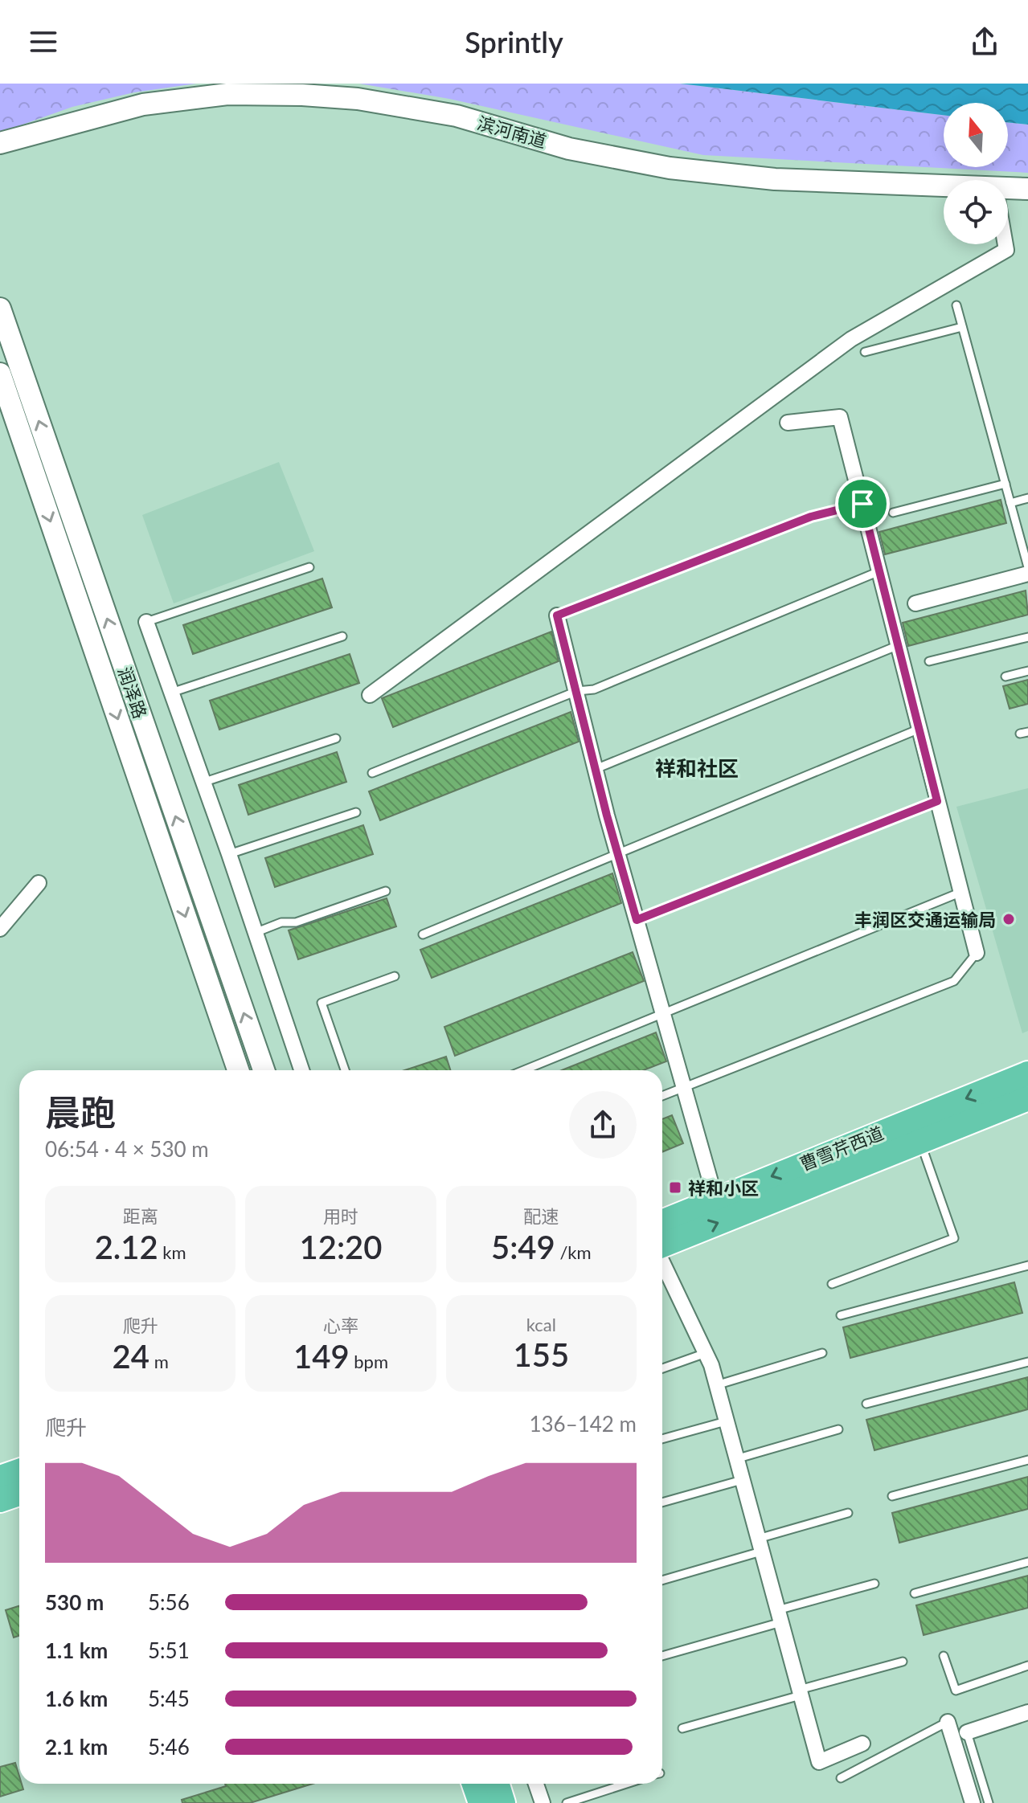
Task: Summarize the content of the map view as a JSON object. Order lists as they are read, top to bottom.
{
  "streets": {
    "main road": ["滨河南道", "润泽路", "曹雪芹西道"]
  },
  "districts": ["祥和社区"],
  "places": {
    "other": ["丰润区交通运输局"],
    "transit": ["祥和小区"]
  },
  "north": "top",
  "page": {
    "header": "Sprintly",
    "heading": ["晨跑", "06:54 · 4 × 530 m"],
    "stats": [
      ["距离", "2.12 km"],
      ["用时", "12:20"],
      ["配速", "5:49 /km"],
      ["爬升", "24 m"],
      ["心率", "149 bpm"],
      ["kcal", "155"]
    ],
    "chart": ["爬升", "136–142 m"],
    "list": [
      {
        "name": "530 m",
        "note": "5:56"
      },
      {
        "name": "1.1 km",
        "note": "5:51"
      },
      {
        "name": "1.6 km",
        "note": "5:45"
      },
      {
        "name": "2.1 km",
        "note": "5:46"
      }
    ]
  }
}
